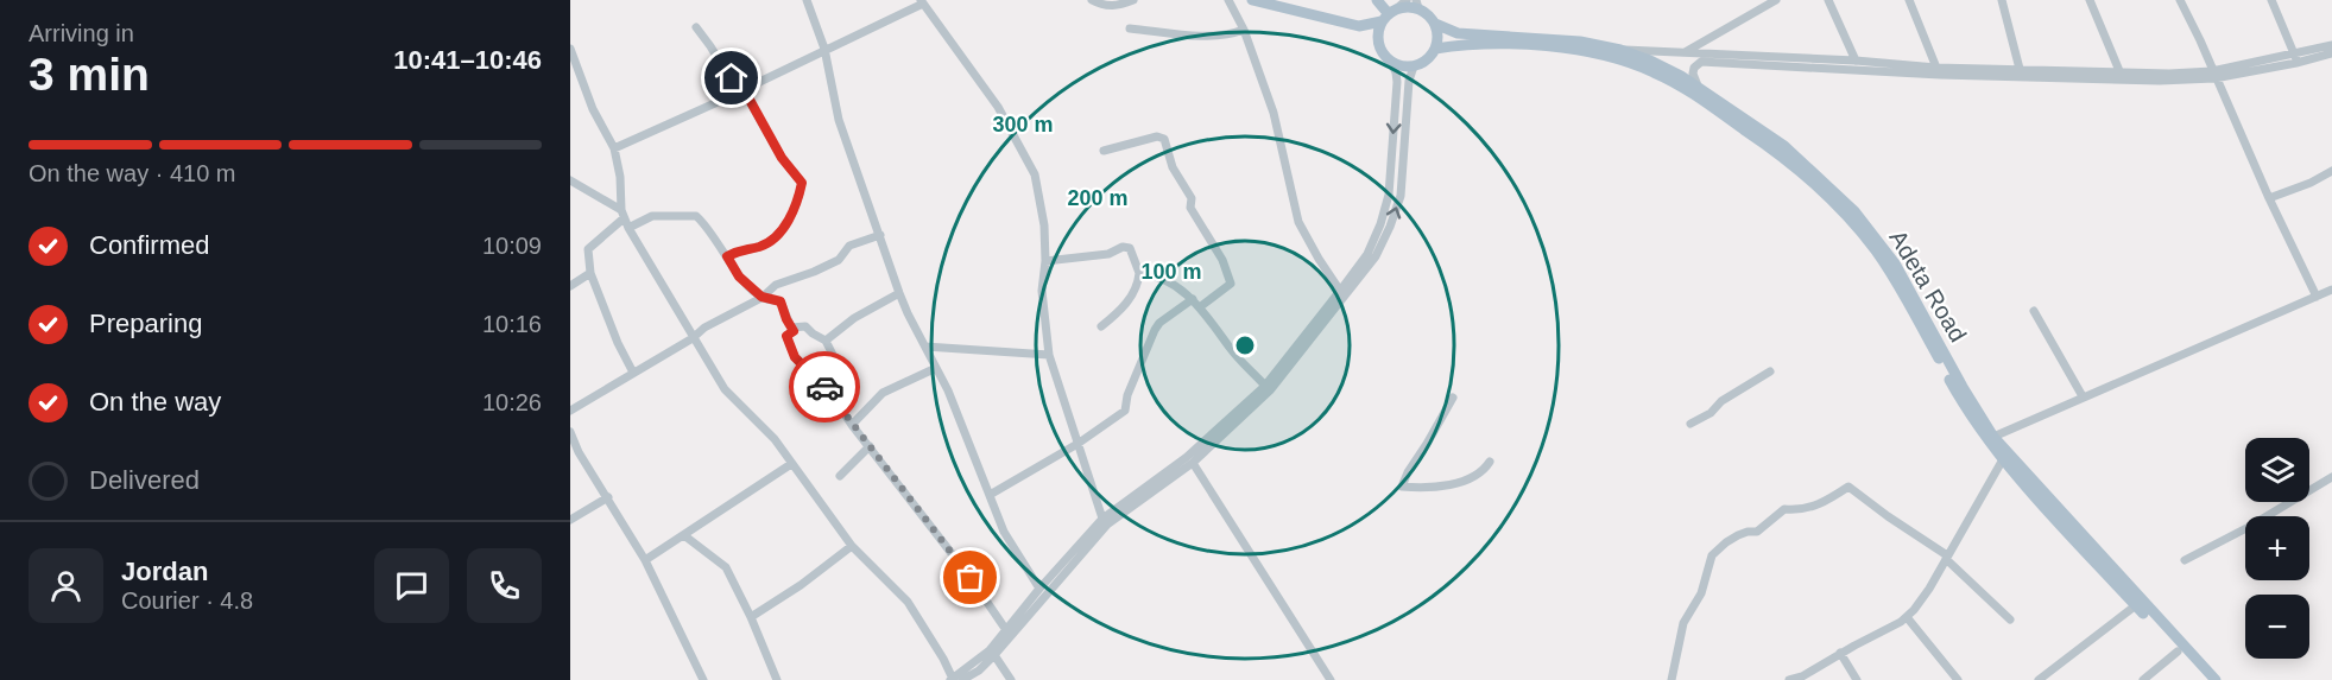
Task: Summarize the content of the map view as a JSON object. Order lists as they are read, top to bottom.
{
  "streets": {
    "main road": ["Adeta Road"]
  },
  "page": {
    "heading": ["3 min", "Arriving in", "10:41–10:46"],
    "panel": ["Jordan", "Courier · 4.8"],
    "bar": "On the way · 410 m",
    "list": [
      ["Confirmed", "10:09"],
      ["Preparing", "10:16"],
      ["On the way", "10:26"],
      "Delivered"
    ],
    "map_buttons": ["+", "−"]
  },
  "rings": ["300 m", "200 m", "100 m"]
}
